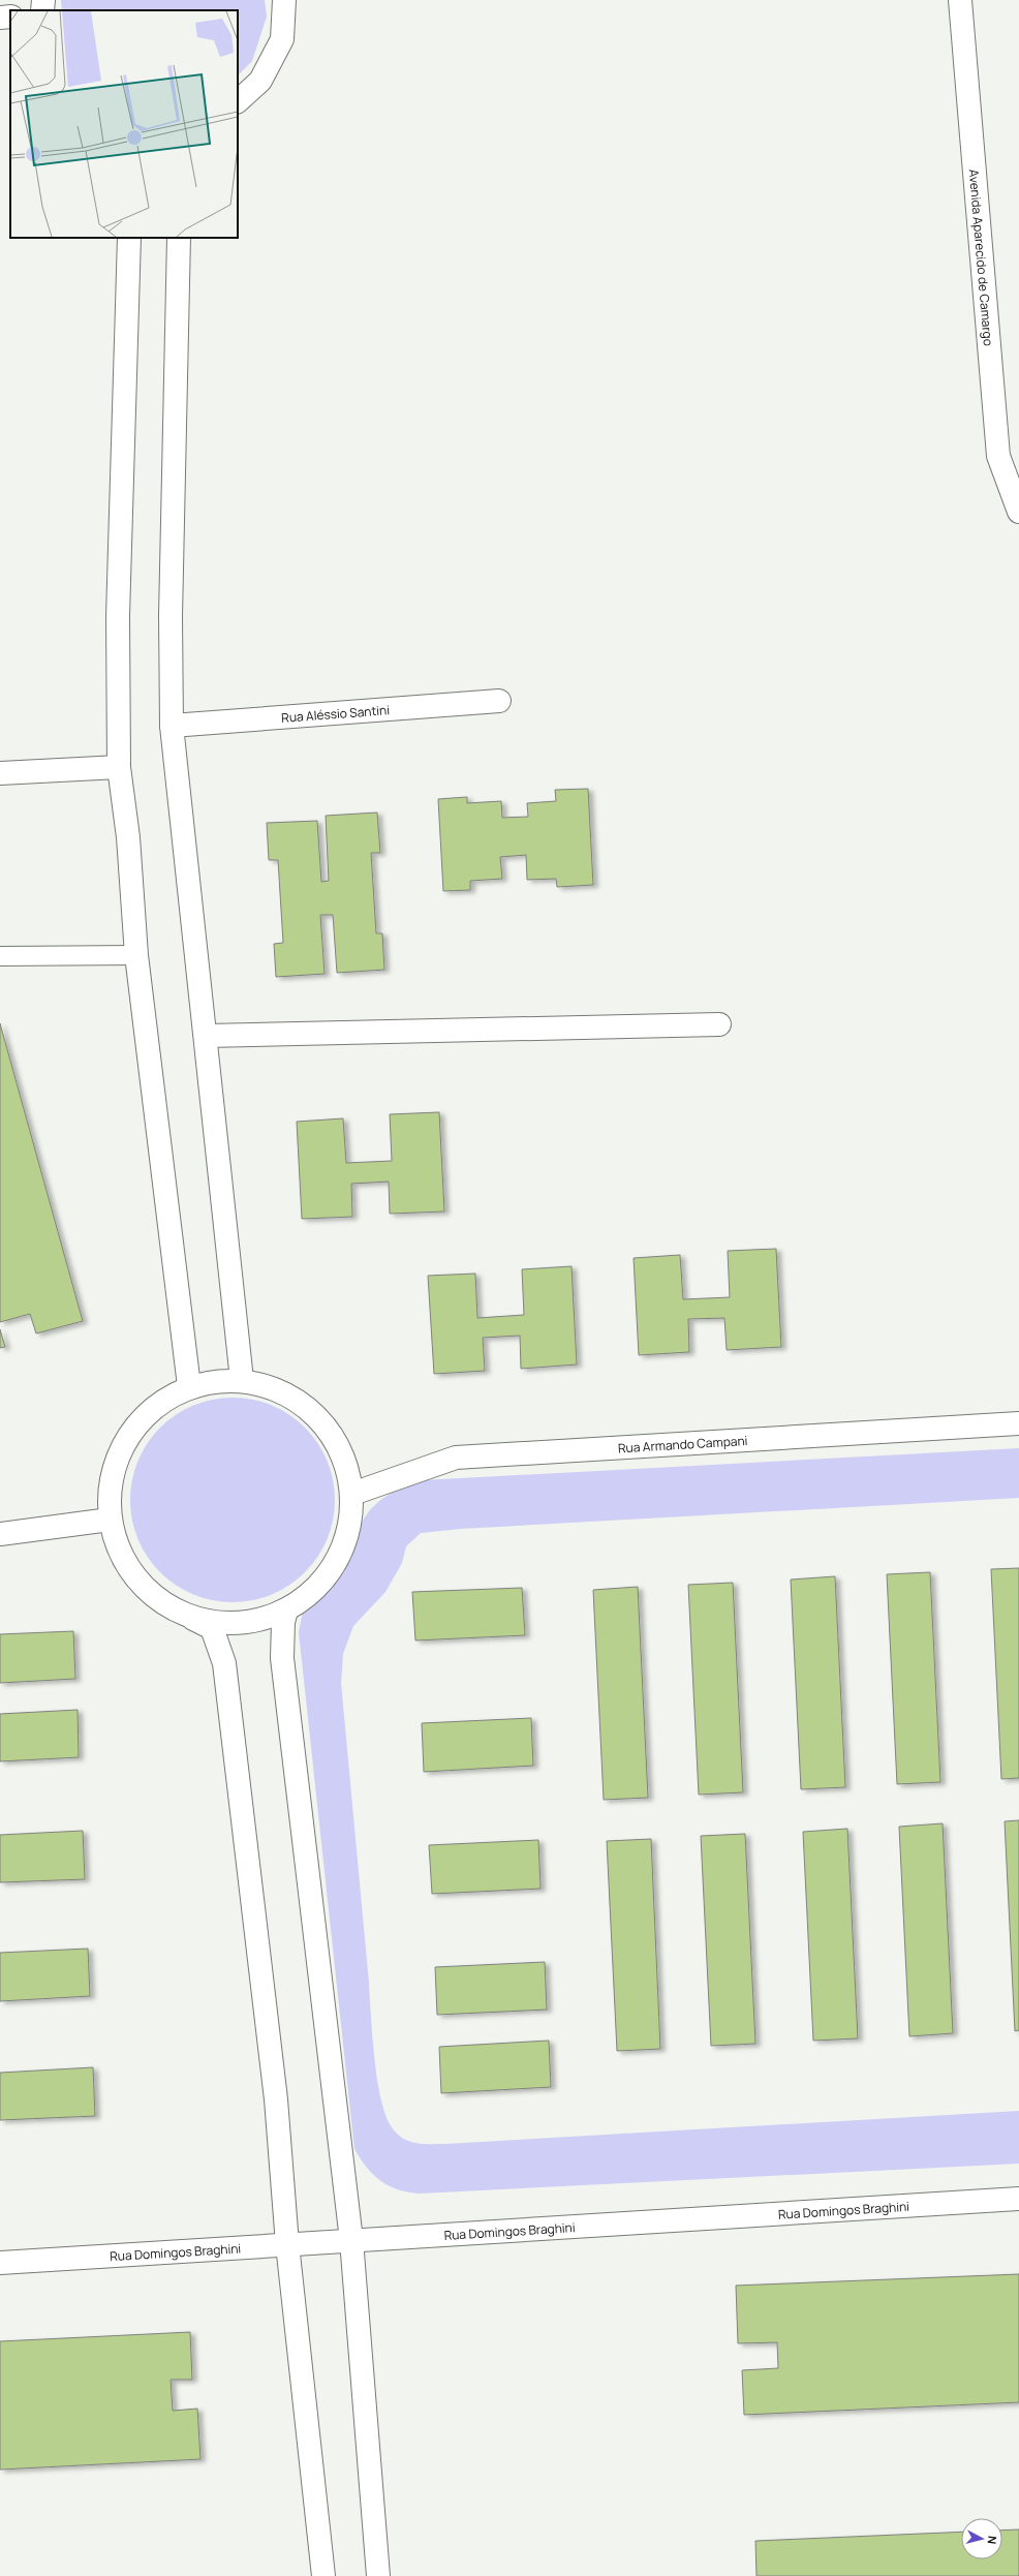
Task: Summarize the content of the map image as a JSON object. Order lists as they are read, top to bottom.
{
  "streets": {
    "street": [
      "Avenida Aparecido de Camargo",
      "Rua Aléssio Santini",
      "Rua Armando Campani",
      "Rua Domingos Braghini"
    ]
  },
  "north": "right"
}
